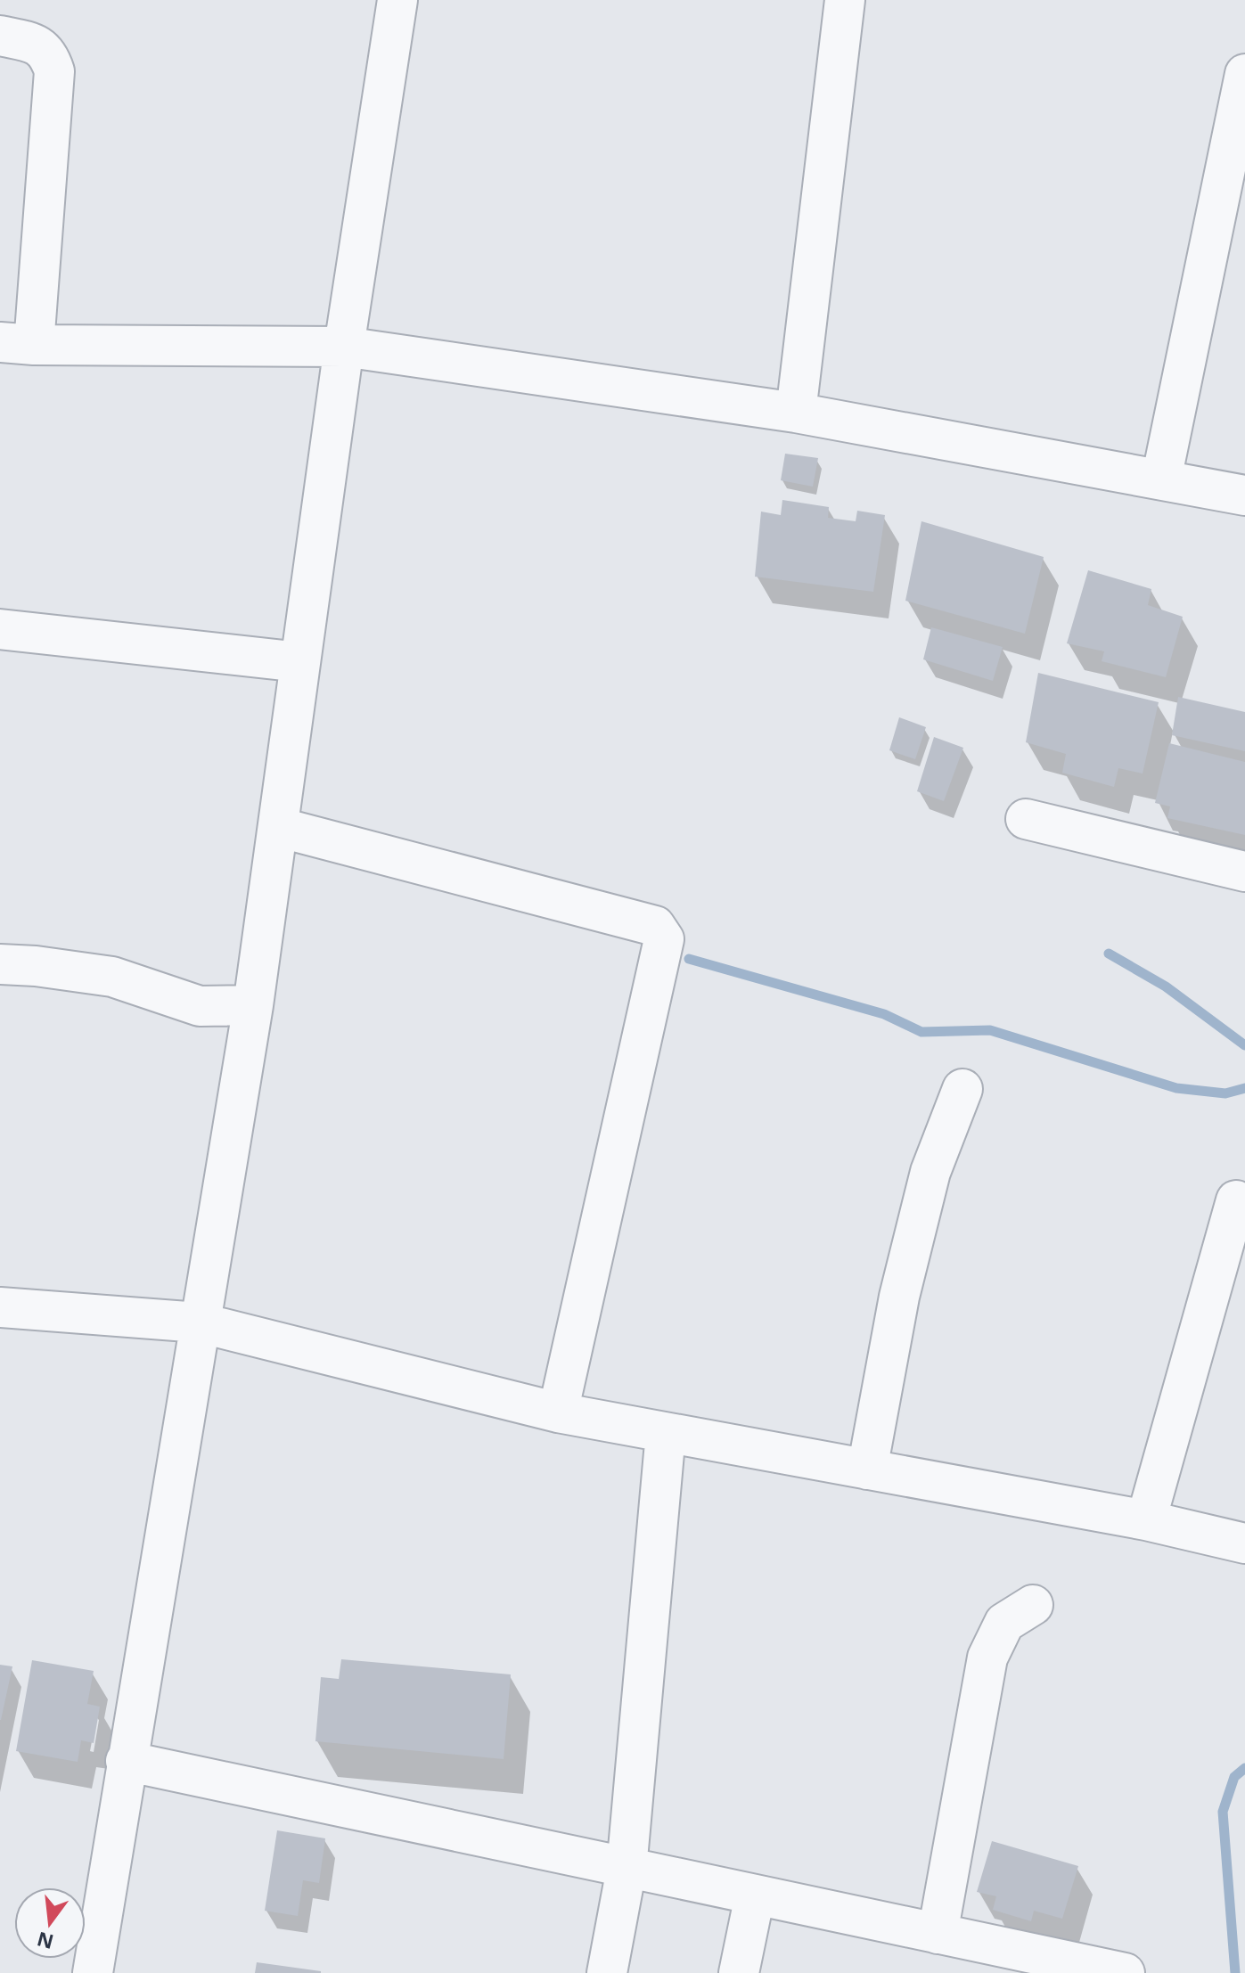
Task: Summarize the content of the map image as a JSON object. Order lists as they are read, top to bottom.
{
  "north": "bottom"
}
